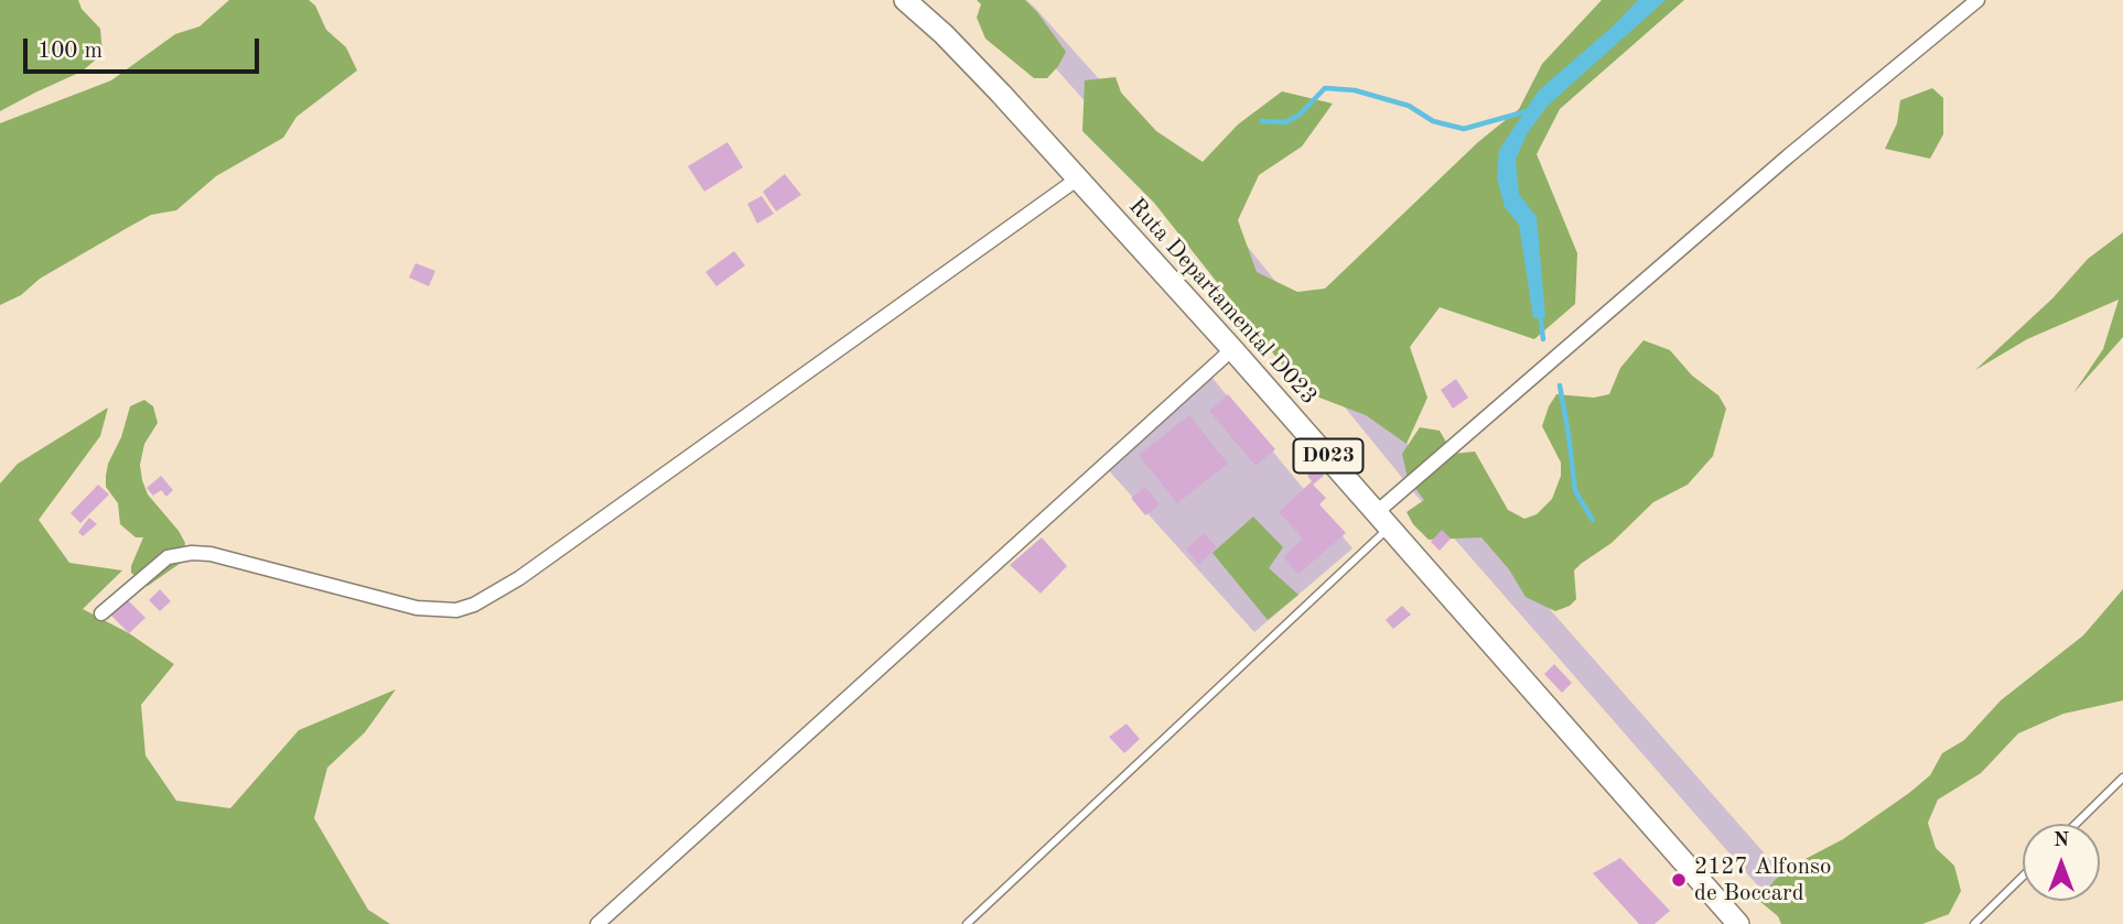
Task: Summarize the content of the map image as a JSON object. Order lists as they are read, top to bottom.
{
  "streets": {
    "main road": ["Ruta Departamental D023", "D023"]
  },
  "places": ["2127 Alfonso de Boccard"],
  "scale_bar": "100 m",
  "north": "top"
}
